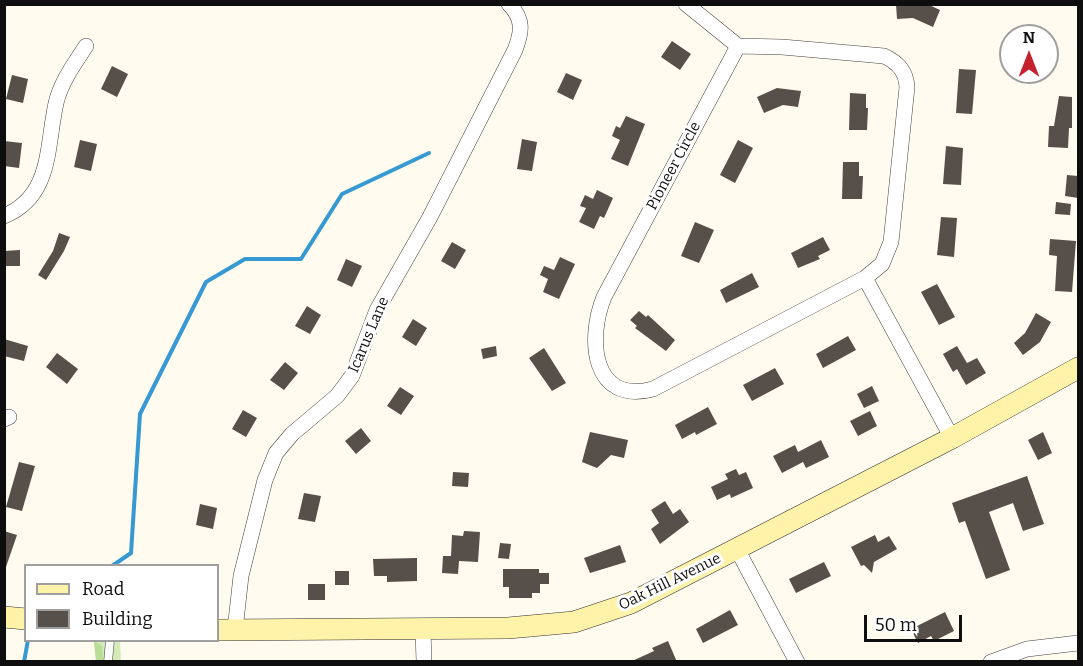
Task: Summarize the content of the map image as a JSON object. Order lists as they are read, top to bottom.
{
  "streets": {
    "main road": ["Oak Hill Avenue"],
    "street": ["Pioneer Circle", "Icarus Lane"]
  },
  "crossings": [
    ["Icarus Lane", "Oak Hill Avenue"]
  ],
  "legend": ["Road", "Building"],
  "scale_bar": "50 m",
  "north": "top"
}
